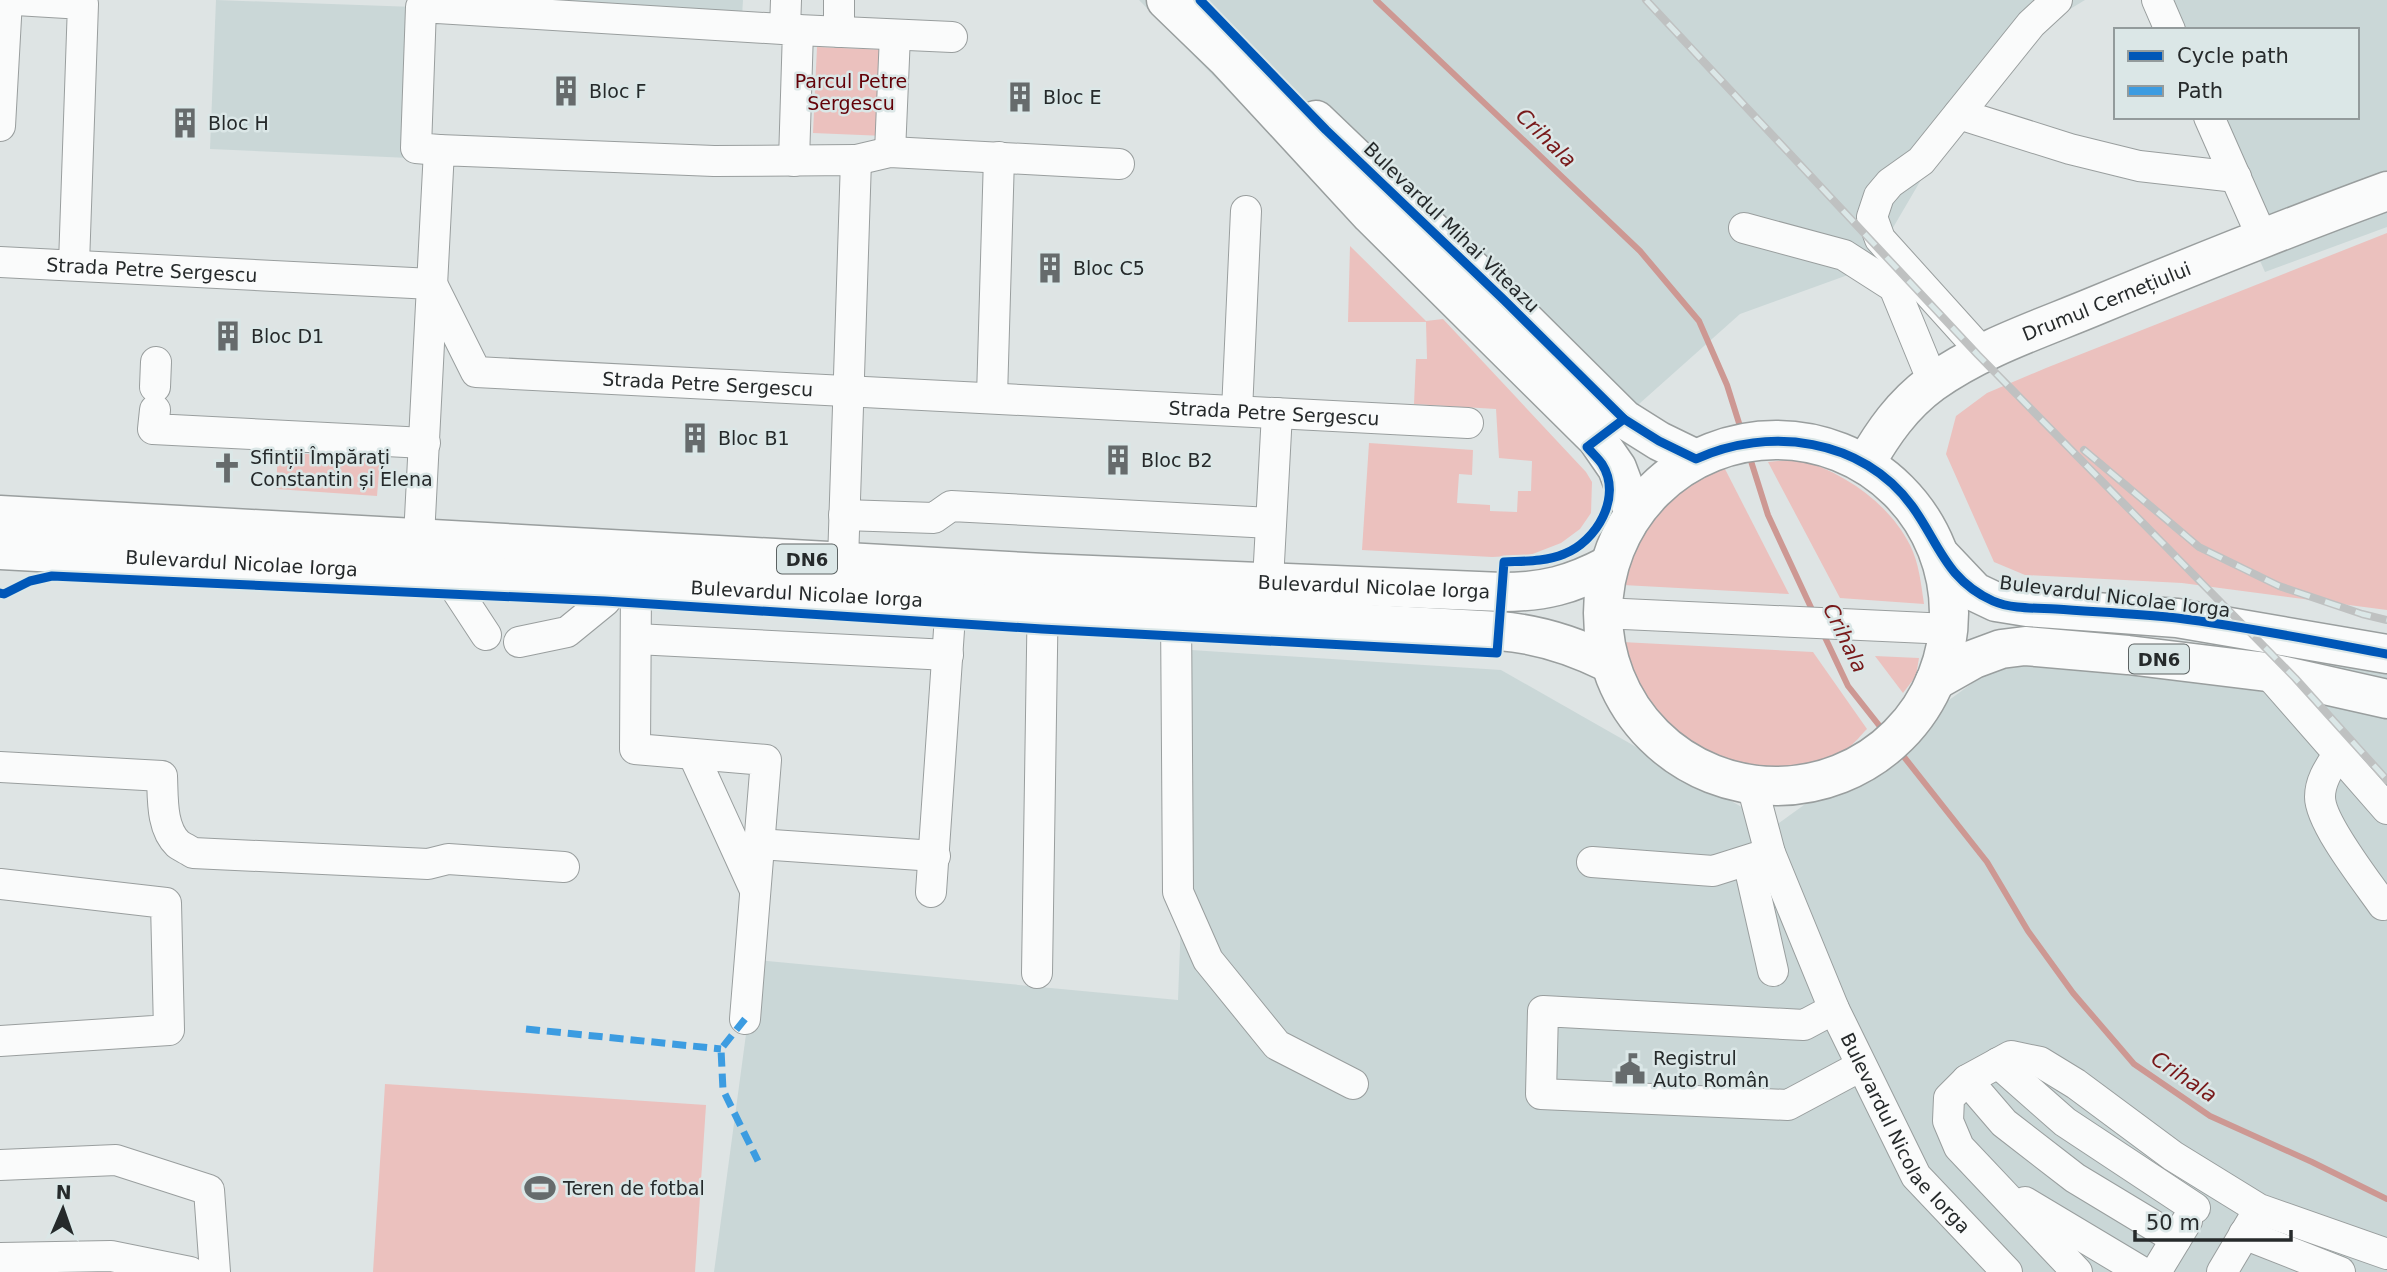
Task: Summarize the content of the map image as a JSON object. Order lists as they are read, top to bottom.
{
  "streets": {
    "main road": [
      "Bulevardul Mihai Viteazu",
      "Drumul Cernețiului",
      "DN6",
      "Bulevardul Nicolae Iorga"
    ],
    "street": ["Strada Petre Sergescu"]
  },
  "crossings": [
    ["Bulevardul Mihai Viteazu", "DN6"],
    ["Drumul Cernețiului", "DN6"],
    ["DN6", "Bulevardul Nicolae Iorga"]
  ],
  "water": ["Crihala"],
  "parks": ["Parcul Petre Sergescu"],
  "places": {
    "building": [
      "Bloc F",
      "Bloc E",
      "Bloc H",
      "Bloc C5",
      "Bloc D1",
      "Bloc B1",
      "Bloc B2"
    ],
    "church": ["Sfinții Împărați Constantin și Elena"],
    "public building": ["Registrul Auto Român"],
    "sports": ["Teren de fotbal"]
  },
  "legend": ["Cycle path", "Path"],
  "scale_bar": "50 m",
  "north": "top"
}
